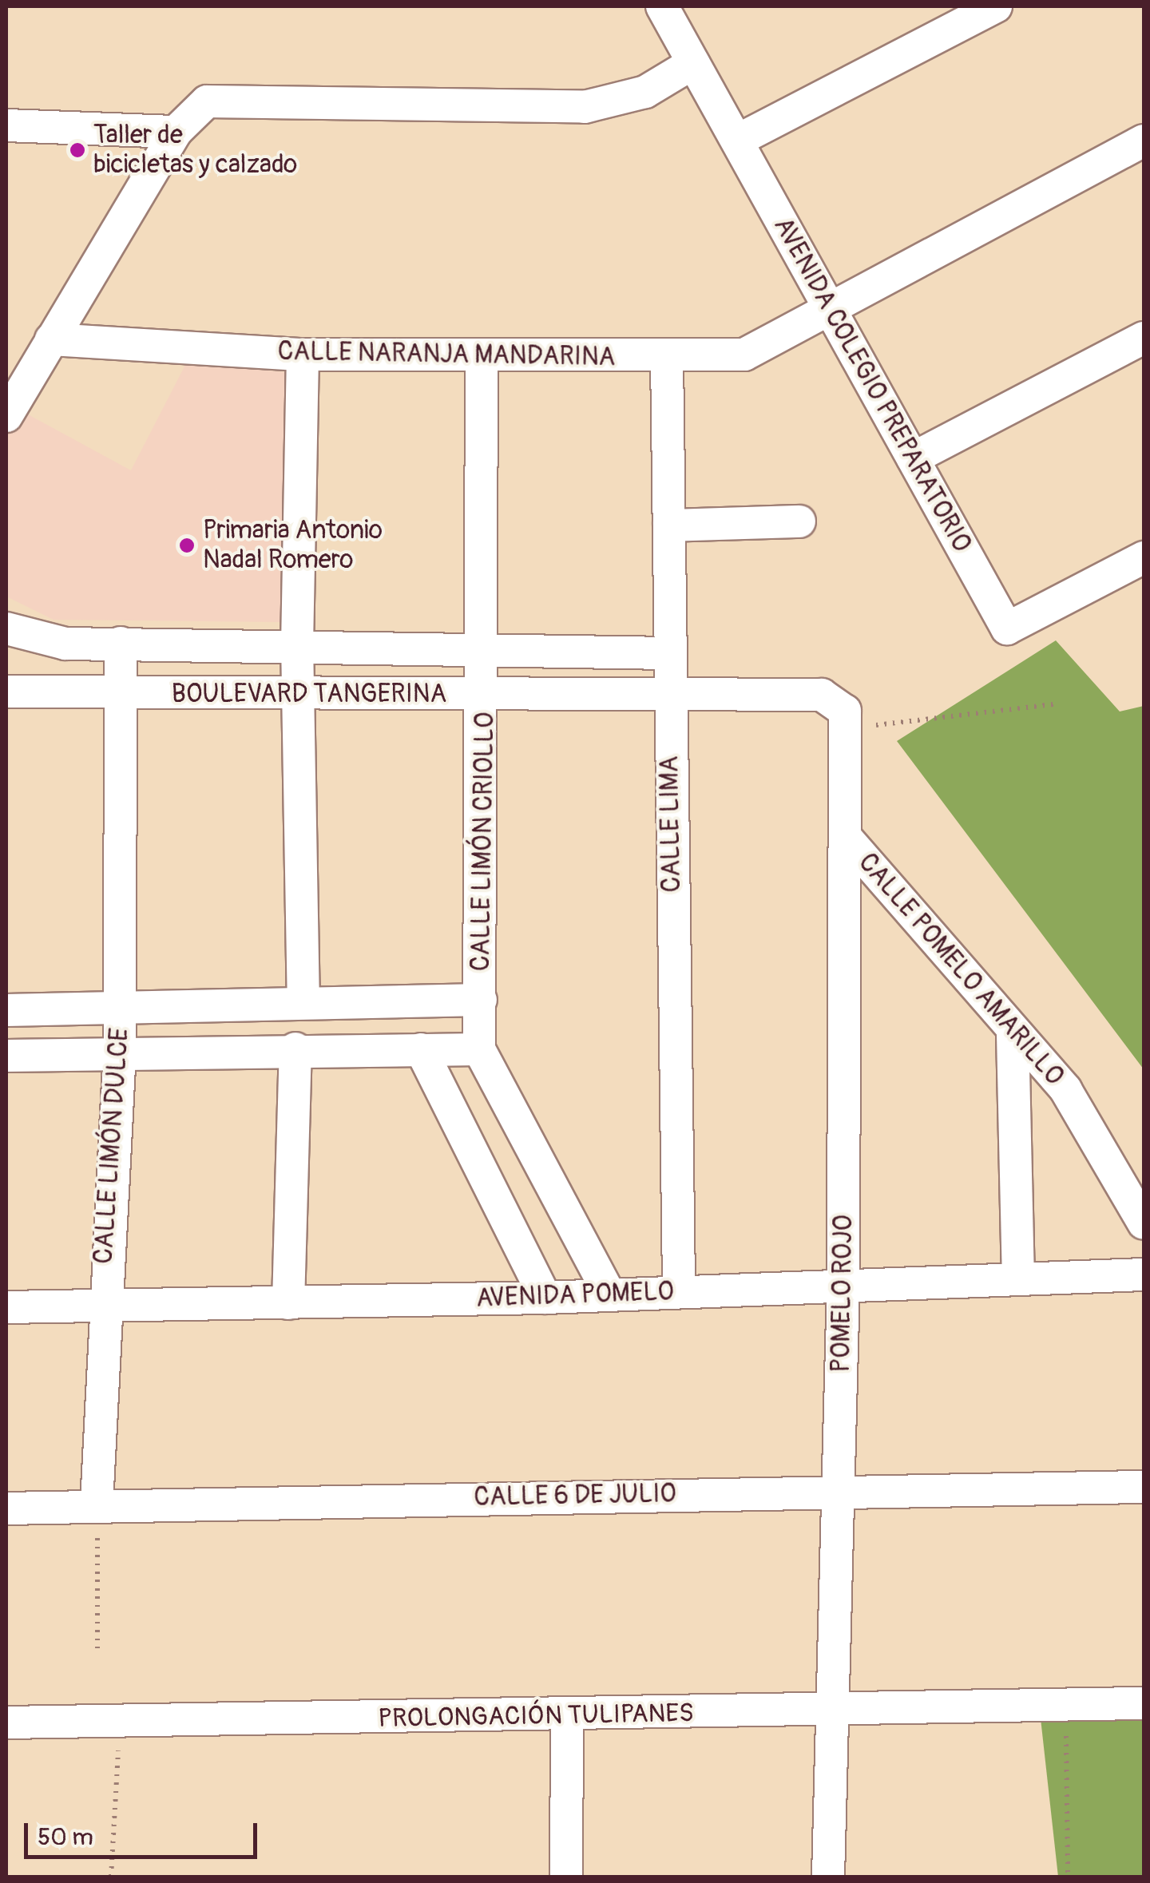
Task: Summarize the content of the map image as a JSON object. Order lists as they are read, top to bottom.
{
  "streets": {
    "street": [
      "CALLE NARANJA MANDARINA",
      "AVENIDA COLEGIO PREPARATORIO",
      "BOULEVARD TANGERINA",
      "CALLE LIMA",
      "CALLE LIMÓN CRIOLLO",
      "CALLE POMELO AMARILLO",
      "CALLE LIMÓN DULCE",
      "POMELO ROJO",
      "AVENIDA POMELO",
      "CALLE 6 DE JULIO",
      "PROLONGACIÓN TULIPANES"
    ]
  },
  "crossings": [
    ["CALLE NARANJA MANDARINA", "AVENIDA COLEGIO PREPARATORIO"],
    ["CALLE NARANJA MANDARINA", "CALLE LIMA"],
    ["CALLE NARANJA MANDARINA", "CALLE LIMÓN CRIOLLO"],
    ["BOULEVARD TANGERINA", "CALLE LIMA"],
    ["BOULEVARD TANGERINA", "CALLE LIMÓN CRIOLLO"],
    ["BOULEVARD TANGERINA", "CALLE LIMÓN DULCE"],
    ["BOULEVARD TANGERINA", "POMELO ROJO"],
    ["CALLE LIMA", "AVENIDA POMELO"],
    ["CALLE LIMÓN CRIOLLO", "AVENIDA POMELO"],
    ["CALLE POMELO AMARILLO", "POMELO ROJO"],
    ["CALLE LIMÓN DULCE", "AVENIDA POMELO"],
    ["CALLE LIMÓN DULCE", "CALLE 6 DE JULIO"],
    ["POMELO ROJO", "AVENIDA POMELO"],
    ["POMELO ROJO", "CALLE 6 DE JULIO"],
    ["POMELO ROJO", "PROLONGACIÓN TULIPANES"]
  ],
  "places": ["Taller de bicicletas y calzado", "Primaria Antonio Nadal Romero"],
  "scale_bar": "50 m"
}
